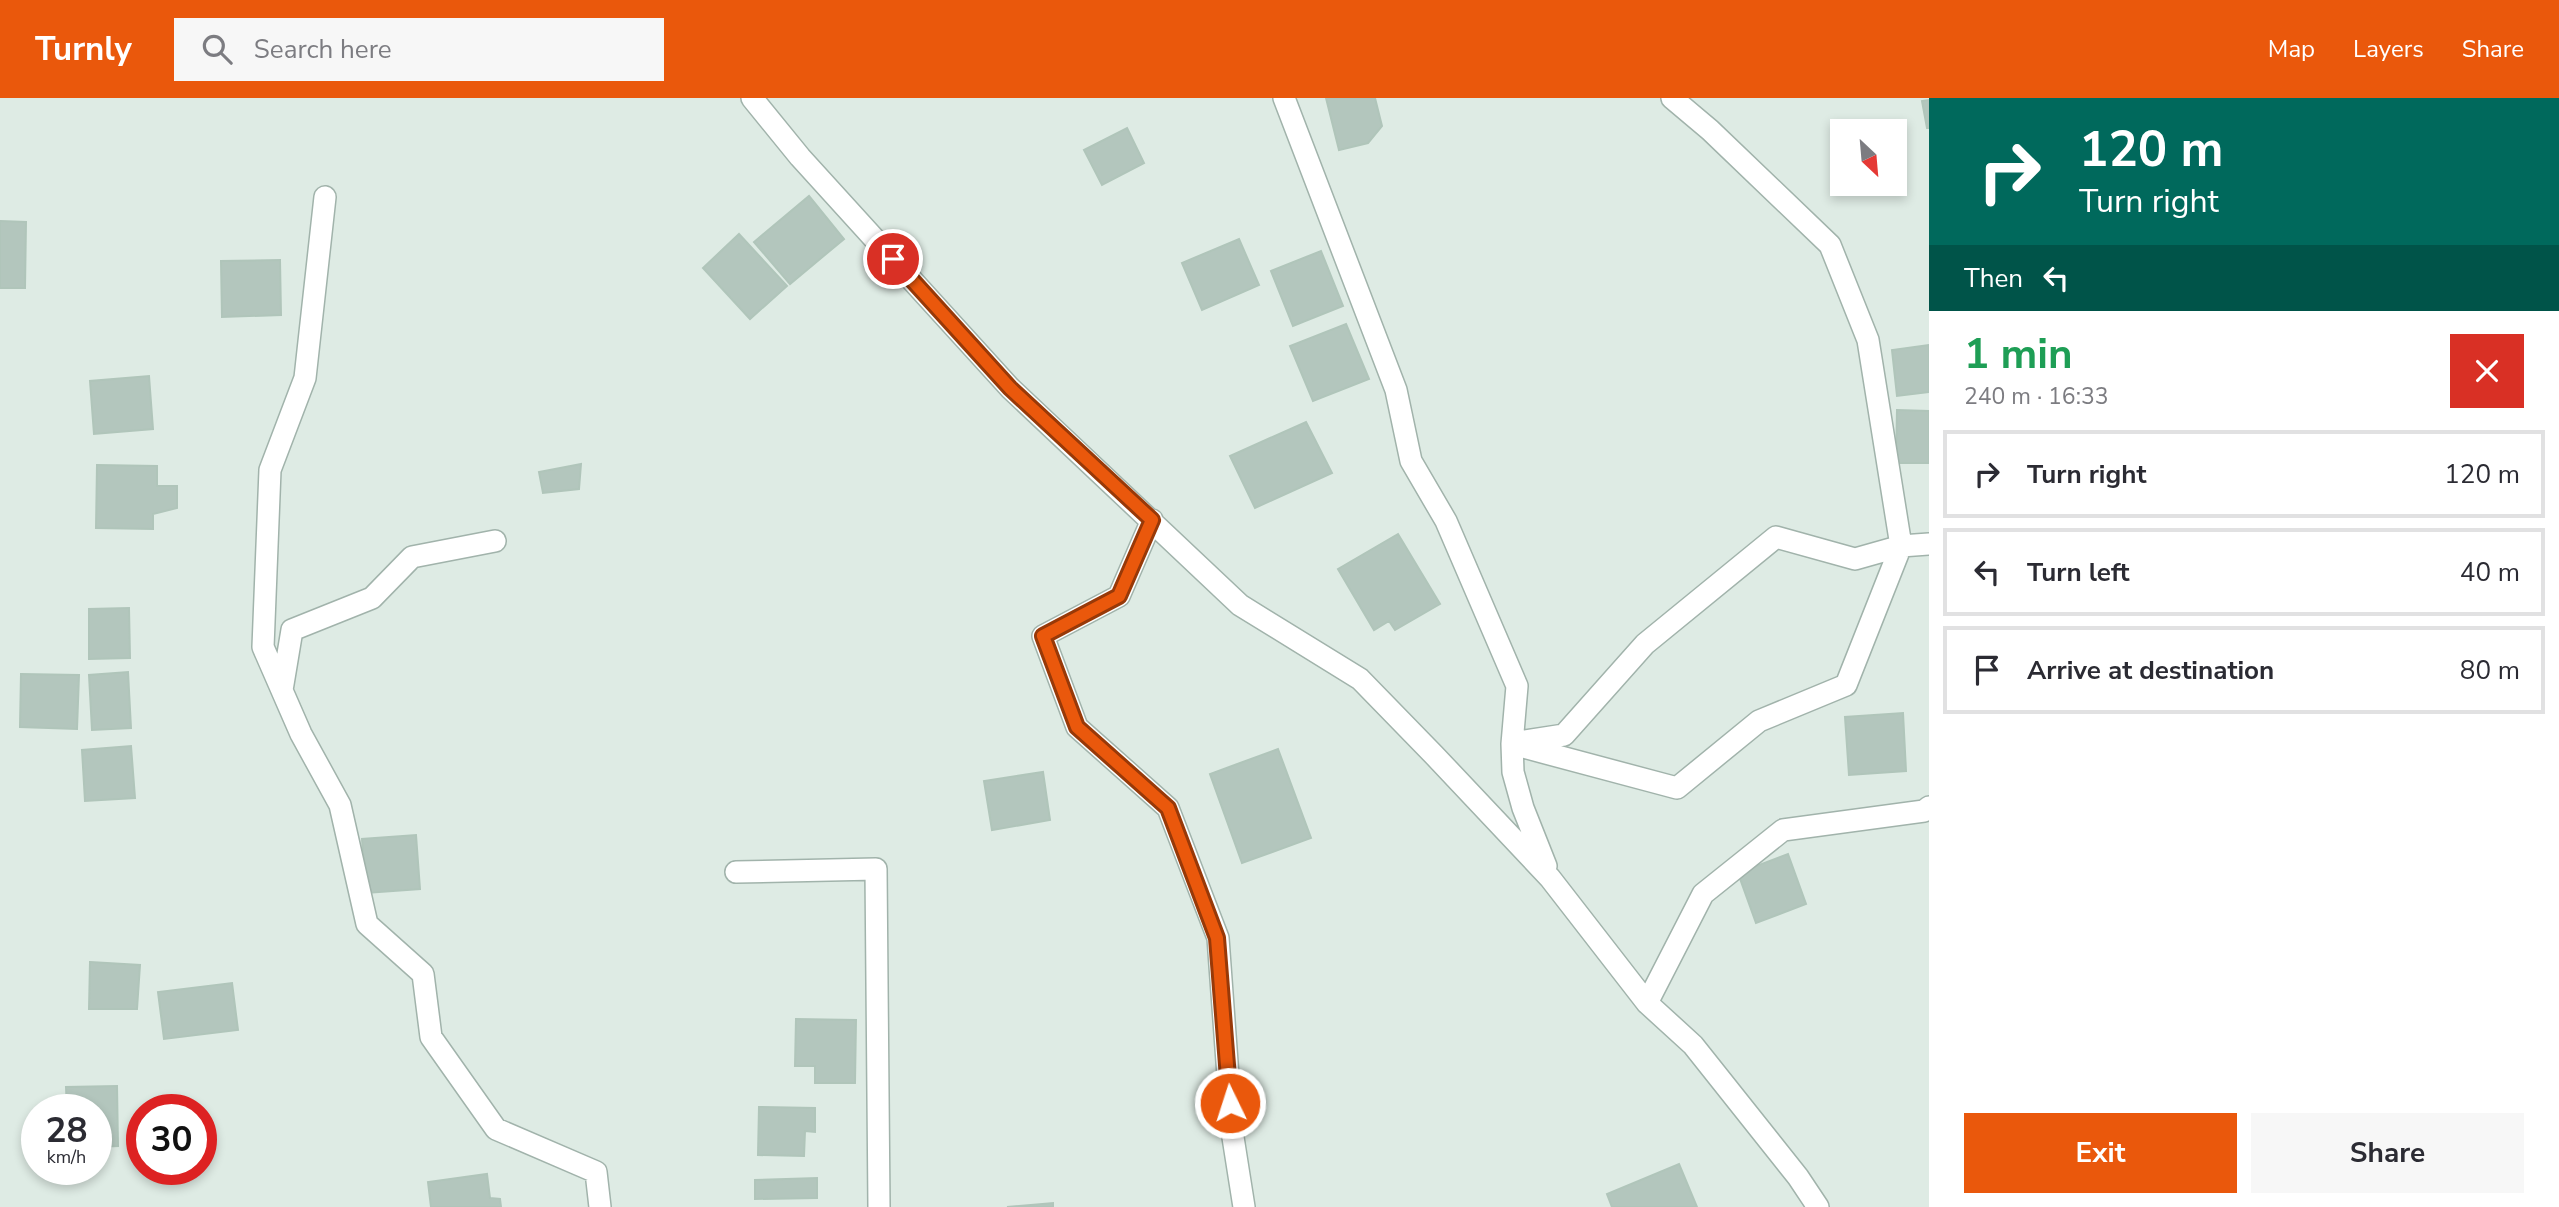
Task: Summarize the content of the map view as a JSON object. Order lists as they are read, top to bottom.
{
  "north": "bottom right",
  "page": {
    "header": "Turnly",
    "search": "Search here",
    "nav": ["Map", "Layers", "Share"],
    "turn": ["120 m", "Turn right"],
    "then": "Then",
    "heading": ["1 min", "240 m · 16:33"],
    "list": [
      {
        "name": "Turn right",
        "value": "120 m"
      },
      {
        "name": "Turn left",
        "value": "40 m"
      },
      {
        "name": "Arrive at destination",
        "value": "80 m"
      }
    ],
    "speed": "28 km/h",
    "limit": "30",
    "buttons": ["Exit", "Share"]
  }
}
